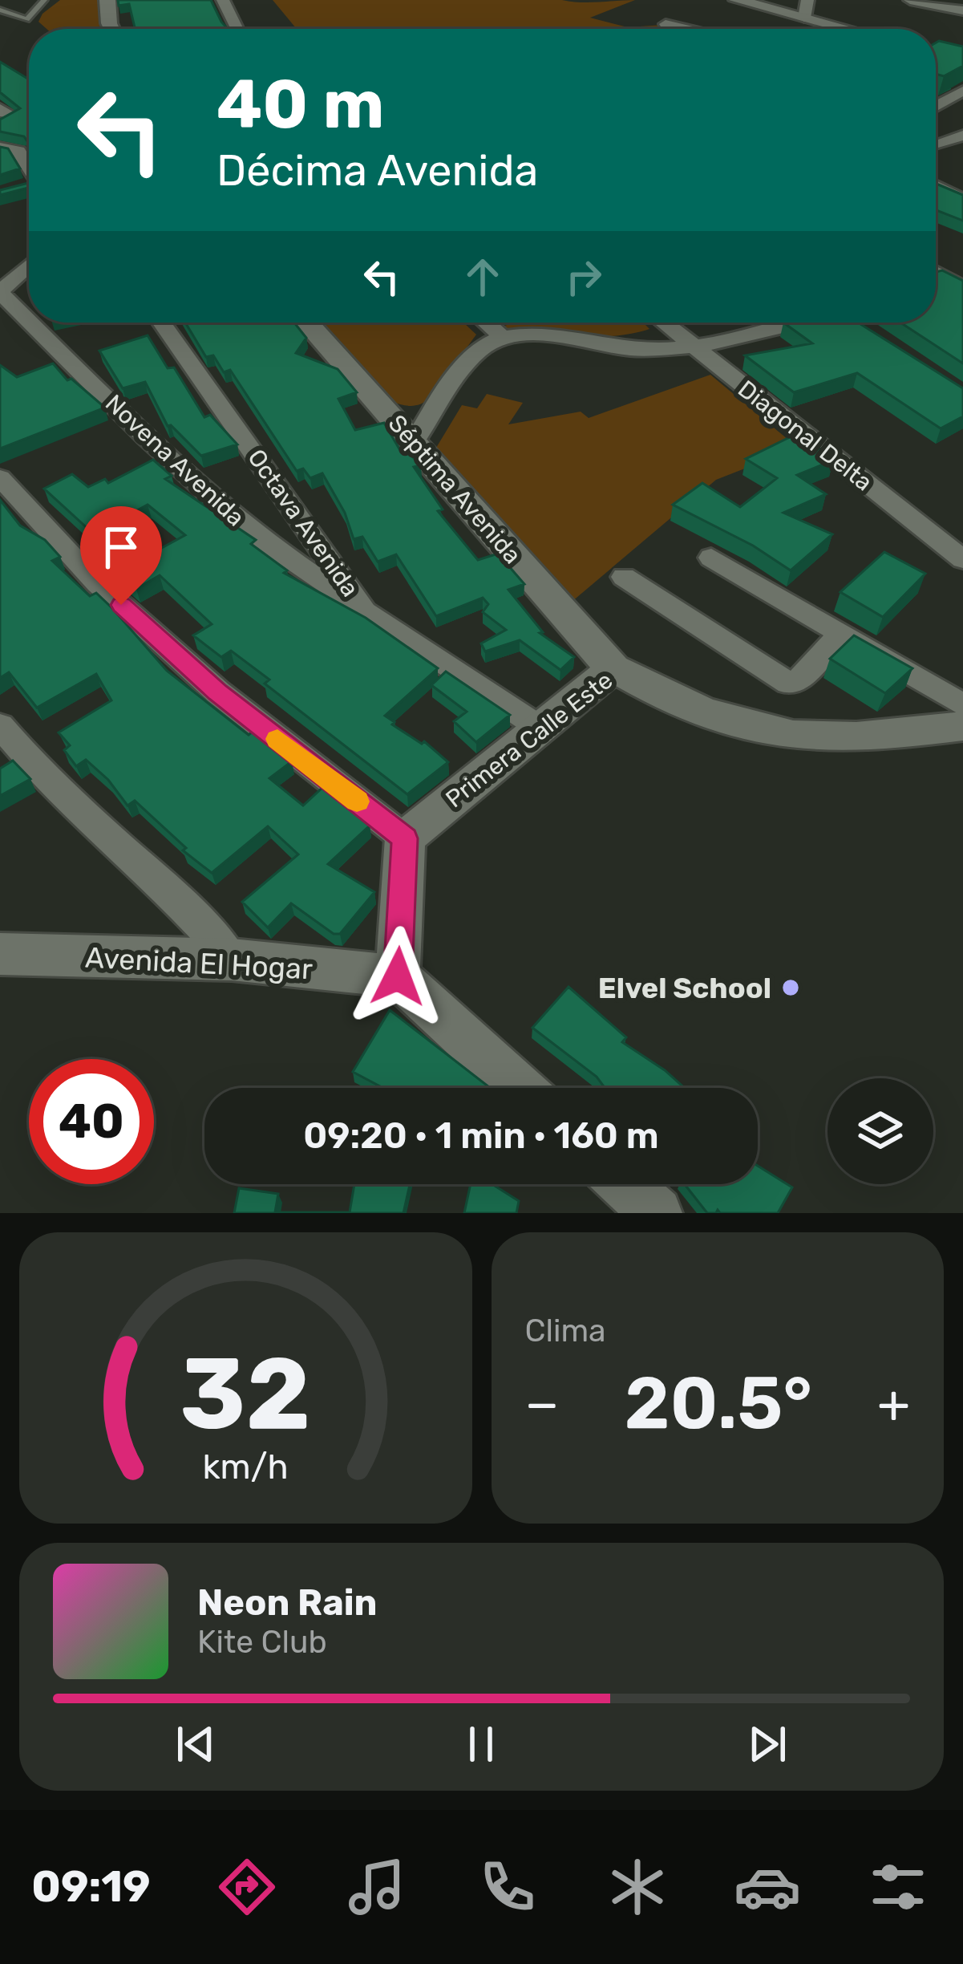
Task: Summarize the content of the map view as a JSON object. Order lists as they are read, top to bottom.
{
  "streets": {
    "street": [
      "Diagonal Delta",
      "Novena Avenida",
      "Séptima Avenida",
      "Octava Avenida",
      "Primera Calle Este",
      "Avenida El Hogar"
    ]
  },
  "crossings": [
    ["Novena Avenida", "Octava Avenida"],
    ["Séptima Avenida", "Primera Calle Este"],
    ["Octava Avenida", "Primera Calle Este"]
  ],
  "places": ["Elvel School"],
  "page": {
    "turn": ["40 m", "Décima Avenida"],
    "limit": "40",
    "trip": "09:20 · 1 min · 160 m",
    "tile": "Clima",
    "heat": ["−", "20.5°", "+"],
    "song": ["Neon Rain", "Kite Club"],
    "tabs": "09:19",
    "gauge": ["32", "km/h"]
  }
}
